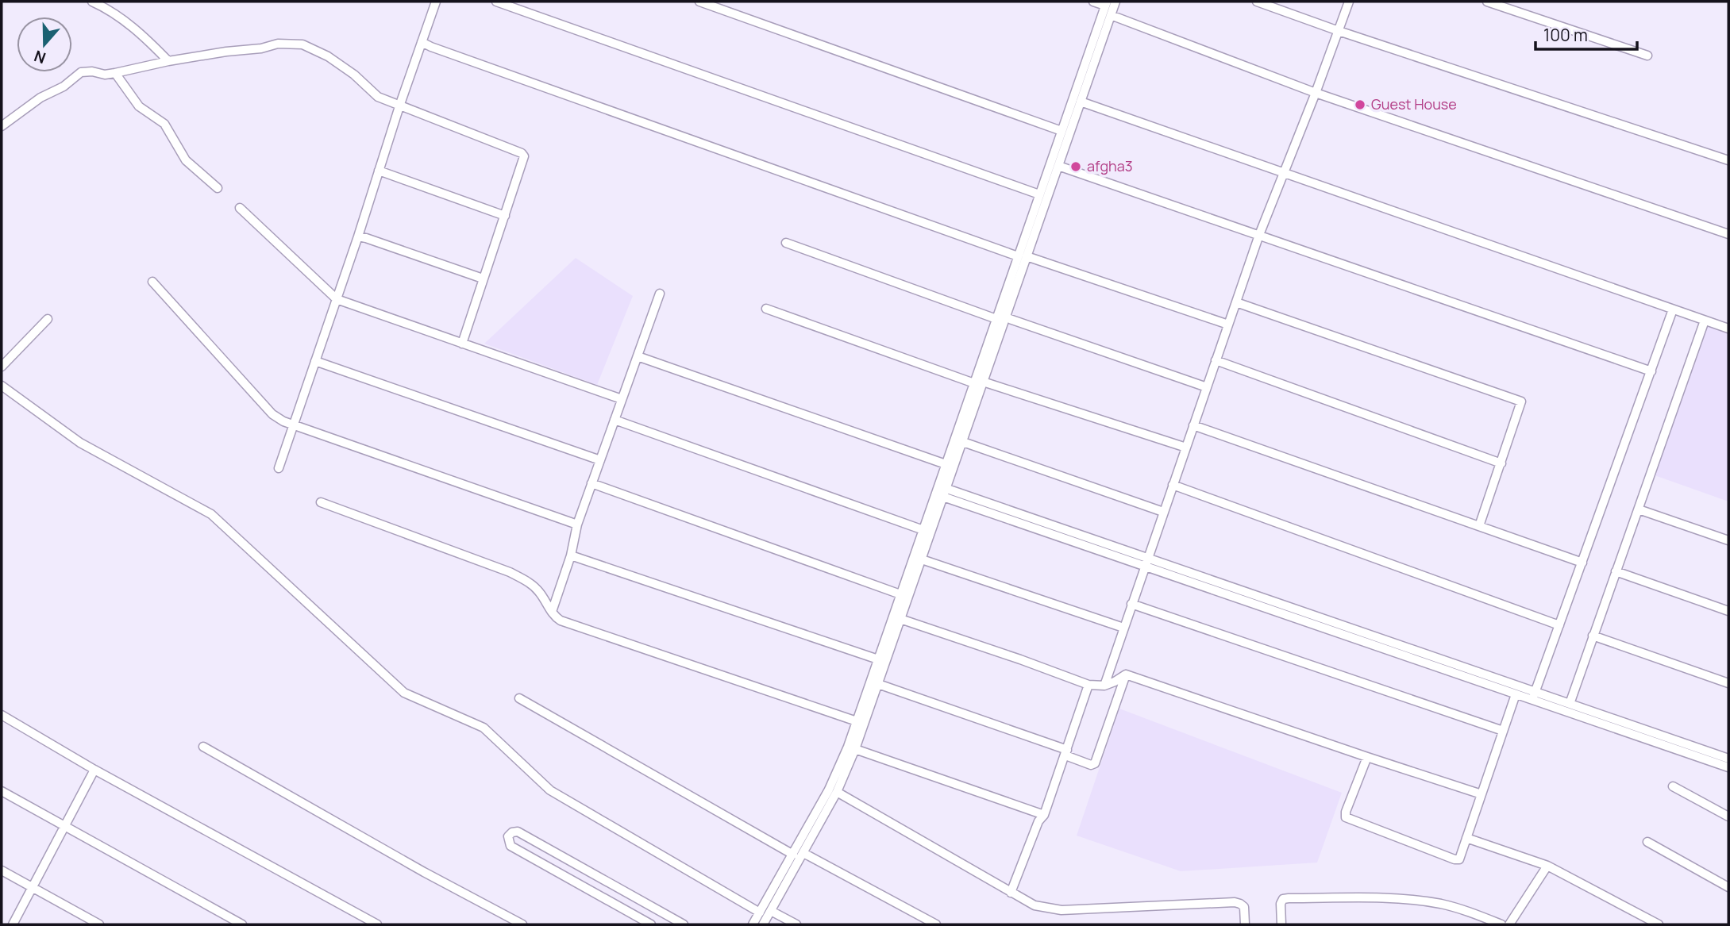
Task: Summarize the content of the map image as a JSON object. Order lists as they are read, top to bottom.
{
  "places": ["Guest House", "afgha3"],
  "scale_bar": "100 m",
  "north": "bottom"
}
